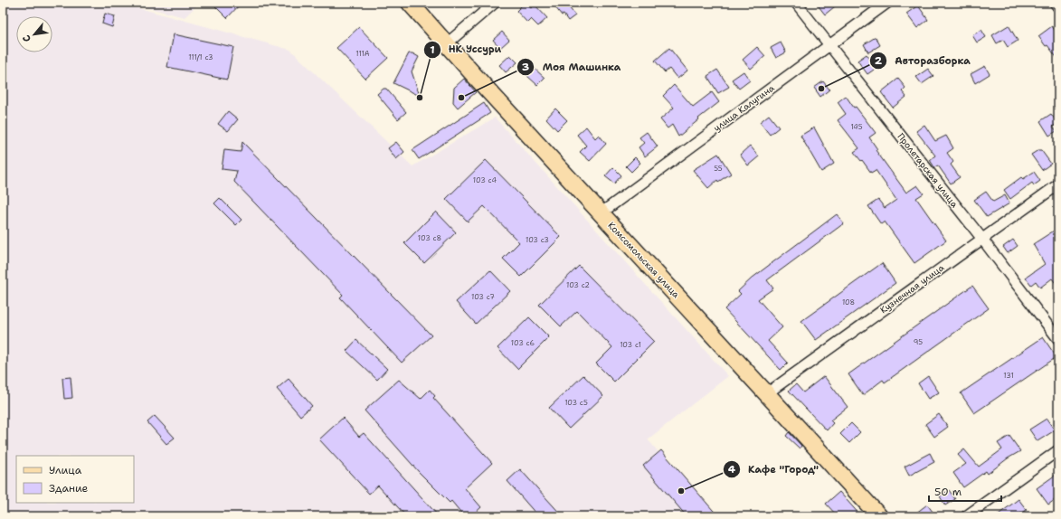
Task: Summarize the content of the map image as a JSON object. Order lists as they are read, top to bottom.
{
  "streets": {
    "main road": ["Комсомольская улица"],
    "street": ["улица Калугина", "Пролетарская улица", "Кузнечная улица"]
  },
  "crossings": [
    ["улица Калугина", "Пролетарская улица"],
    ["улица Калугина", "Комсомольская улица"],
    ["Пролетарская улица", "Кузнечная улица"],
    ["Комсомольская улица", "Кузнечная улица"]
  ],
  "places": [
    "Авторазборка",
    "НК Уссури",
    "Моя Машинка",
    "Кафе \"Город\""
  ],
  "house_numbers": [
    "111А",
    "111/1 с3",
    "145",
    "55",
    "103 с4",
    "103 с8",
    "103 с3",
    "103 с2",
    "103 с7",
    "108",
    "95",
    "103 с6",
    "103 с1",
    "131",
    "103 с5"
  ],
  "legend": ["Улица", "Здание"],
  "scale_bar": "50 m",
  "north": "bottom left"
}
